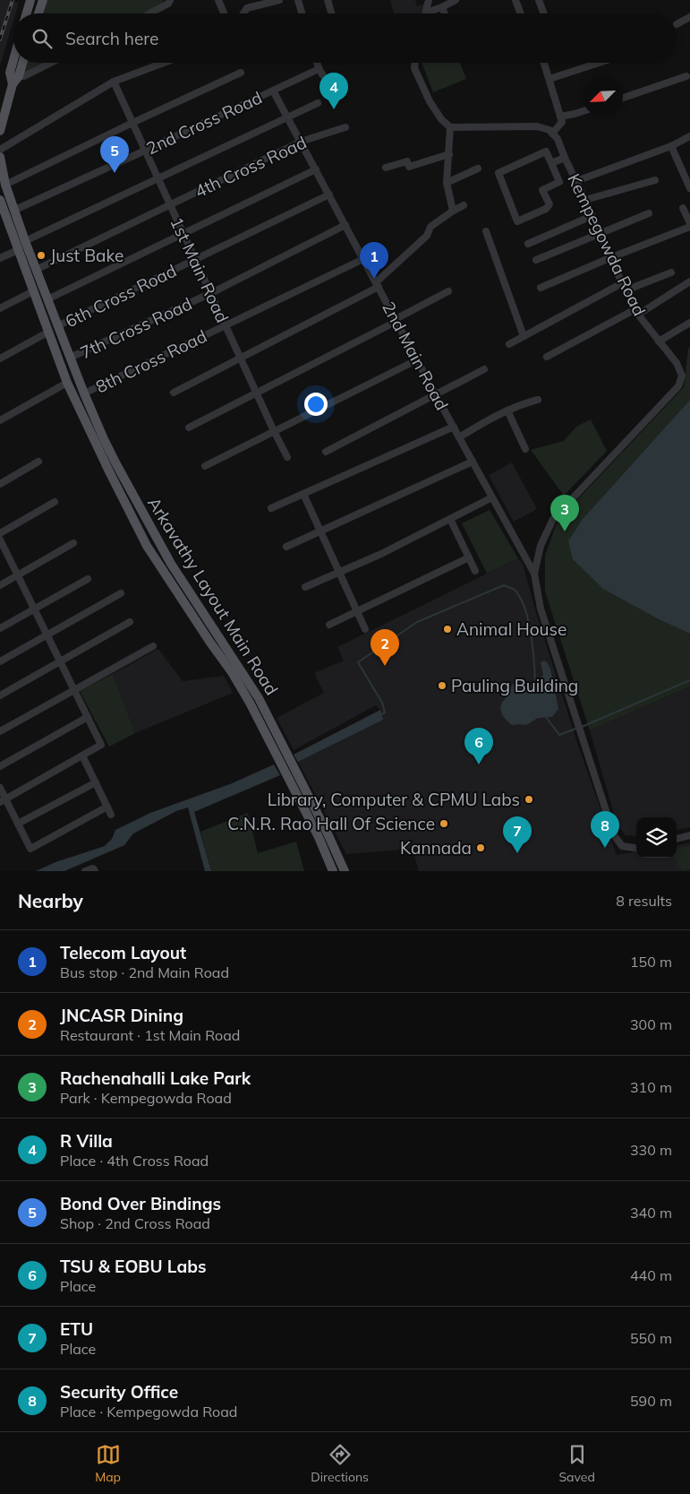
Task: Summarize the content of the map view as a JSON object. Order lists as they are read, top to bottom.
{
  "streets": {
    "main road": ["Arkavathy Layout Main Road"],
    "street": [
      "2nd Cross Road",
      "4th Cross Road",
      "Kempegowda Road",
      "1st Main Road",
      "6th Cross Road",
      "7th Cross Road",
      "2nd Main Road",
      "8th Cross Road"
    ]
  },
  "crossings": [
    ["2nd Cross Road", "1st Main Road"],
    ["2nd Cross Road", "2nd Main Road"],
    ["2nd Cross Road", "Arkavathy Layout Main Road"],
    ["4th Cross Road", "1st Main Road"],
    ["4th Cross Road", "2nd Main Road"],
    ["4th Cross Road", "Arkavathy Layout Main Road"],
    ["Kempegowda Road", "2nd Main Road"],
    ["1st Main Road", "6th Cross Road"],
    ["1st Main Road", "7th Cross Road"],
    ["1st Main Road", "8th Cross Road"],
    ["6th Cross Road", "2nd Main Road"],
    ["6th Cross Road", "Arkavathy Layout Main Road"],
    ["7th Cross Road", "2nd Main Road"],
    ["7th Cross Road", "Arkavathy Layout Main Road"],
    ["2nd Main Road", "8th Cross Road"],
    ["8th Cross Road", "Arkavathy Layout Main Road"]
  ],
  "places": [
    "Just Bake",
    "Animal House",
    "Pauling Building",
    "Library, Computer & CPMU Labs",
    "C.N.R. Rao Hall Of Science",
    "Kannada"
  ],
  "north": "bottom left",
  "page": {
    "search": "Search here",
    "pins": [
      "4",
      "5",
      "1",
      "3",
      "2",
      "6",
      "8",
      "7"
    ],
    "heading": ["Nearby", "8 results"],
    "list": [
      {
        "mark": "1",
        "name": "Telecom Layout",
        "note": "Bus stop · 2nd Main Road",
        "value": "150 m"
      },
      {
        "mark": "2",
        "name": "JNCASR Dining",
        "note": "Restaurant · 1st Main Road",
        "value": "300 m"
      },
      {
        "mark": "3",
        "name": "Rachenahalli Lake Park",
        "note": "Park · Kempegowda Road",
        "value": "310 m"
      },
      {
        "mark": "4",
        "name": "R Villa",
        "note": "Place · 4th Cross Road",
        "value": "330 m"
      },
      {
        "mark": "5",
        "name": "Bond Over Bindings",
        "note": "Shop · 2nd Cross Road",
        "value": "340 m"
      },
      {
        "mark": "6",
        "name": "TSU & EOBU Labs",
        "note": "Place",
        "value": "440 m"
      },
      {
        "mark": "7",
        "name": "ETU",
        "note": "Place",
        "value": "550 m"
      },
      {
        "mark": "8",
        "name": "Security Office",
        "note": "Place · Kempegowda Road",
        "value": "590 m"
      }
    ],
    "nav": ["Map", "Directions", "Saved"]
  }
}
